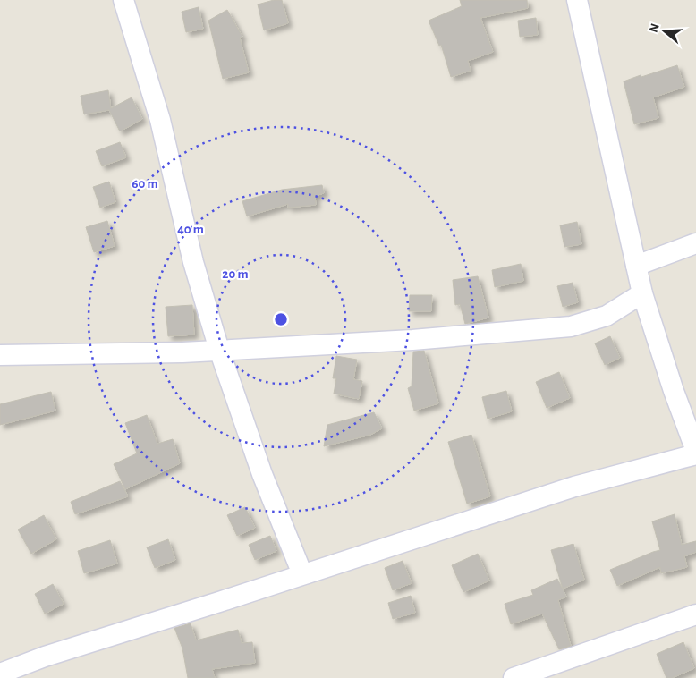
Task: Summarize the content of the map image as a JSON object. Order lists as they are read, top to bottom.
{
  "north": "left",
  "rings": ["60 m", "40 m", "20 m"]
}
